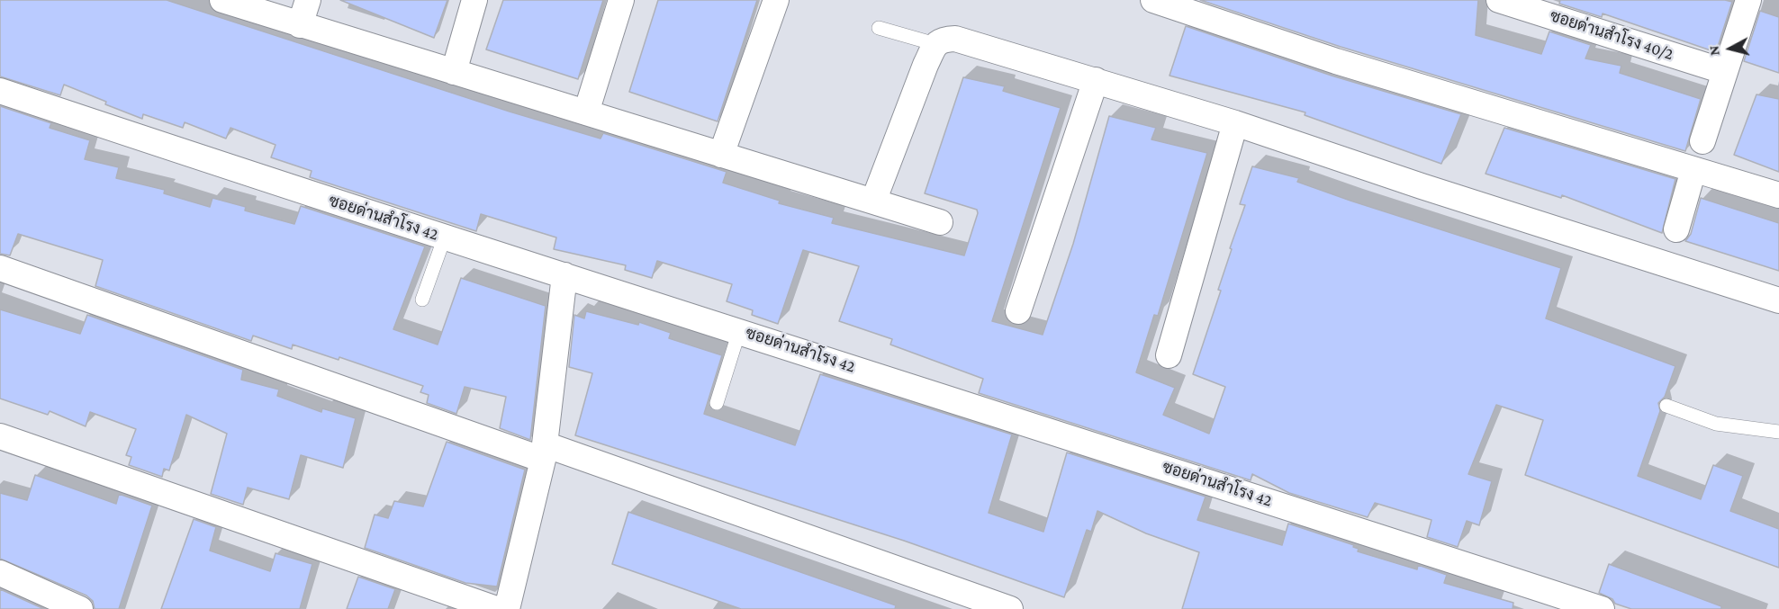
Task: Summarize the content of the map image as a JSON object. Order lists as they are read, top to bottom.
{
  "streets": {
    "street": ["ซอยด่านสำโรง 40/2", "ซอยด่านสำโรง 42"]
  },
  "north": "left"
}
